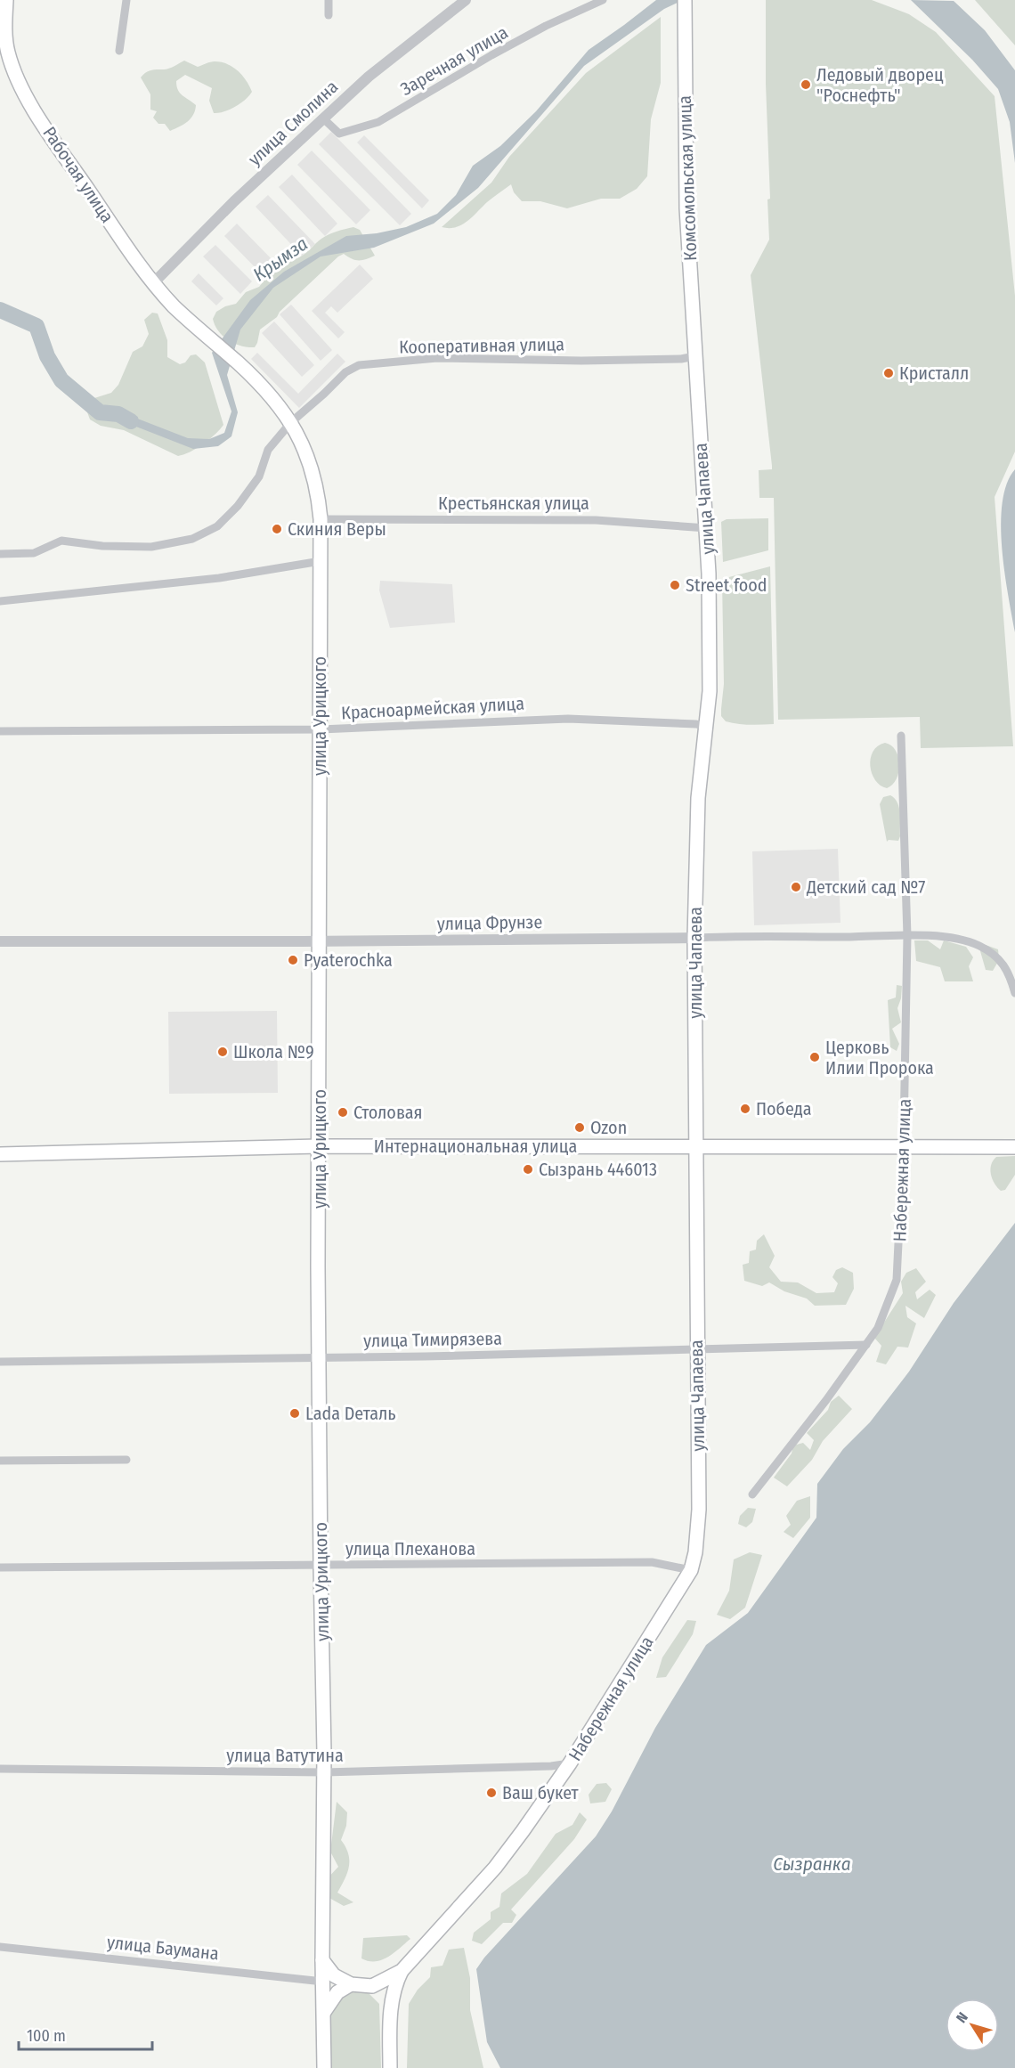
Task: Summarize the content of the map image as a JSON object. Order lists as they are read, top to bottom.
{
  "streets": {
    "main road": [
      "Рабочая улица",
      "Комсомольская улица",
      "улица Чапаева",
      "улица Урицкого",
      "Интернациональная улица",
      "Набережная улица"
    ],
    "street": [
      "Заречная улица",
      "улица Смолина",
      "Кооперативная улица",
      "Крестьянская улица",
      "Красноармейская улица",
      "улица Фрунзе",
      "улица Тимирязева",
      "улица Плеханова",
      "улица Ватутина",
      "улица Баумана"
    ]
  },
  "crossings": [
    ["Заречная улица", "улица Смолина"],
    ["улица Смолина", "Рабочая улица"],
    ["Рабочая улица", "улица Урицкого"],
    ["Комсомольская улица", "Кооперативная улица"],
    ["Комсомольская улица", "улица Чапаева"],
    ["Кооперативная улица", "улица Чапаева"],
    ["Кооперативная улица", "улица Урицкого"],
    ["улица Чапаева", "Крестьянская улица"],
    ["улица Чапаева", "Красноармейская улица"],
    ["улица Чапаева", "улица Фрунзе"],
    ["улица Чапаева", "Интернациональная улица"],
    ["улица Чапаева", "Набережная улица"],
    ["улица Чапаева", "улица Тимирязева"],
    ["улица Чапаева", "улица Плеханова"],
    ["Крестьянская улица", "улица Урицкого"],
    ["Красноармейская улица", "улица Урицкого"],
    ["улица Урицкого", "улица Фрунзе"],
    ["улица Урицкого", "Интернациональная улица"],
    ["улица Урицкого", "улица Тимирязева"],
    ["улица Урицкого", "улица Плеханова"],
    ["улица Урицкого", "улица Ватутина"],
    ["улица Урицкого", "улица Баумана"],
    ["улица Фрунзе", "Набережная улица"],
    ["Интернациональная улица", "Набережная улица"],
    ["Набережная улица", "улица Тимирязева"],
    ["Набережная улица", "улица Плеханова"],
    ["Набережная улица", "улица Ватутина"]
  ],
  "water": ["Крымза", "Сызранка"],
  "places": [
    "Ледовый дворец \"Роснефть\"",
    "Кристалл",
    "Скиния Веры",
    "Street food",
    "Детский сад №7",
    "Pyaterochka",
    "Школа №9",
    "Церковь Илии Пророка",
    "Победа",
    "Столовая",
    "Ozon",
    "Сызрань 446013",
    "Lada Dеталь",
    "Ваш букет"
  ],
  "scale_bar": "100 m",
  "north": "top left"
}
